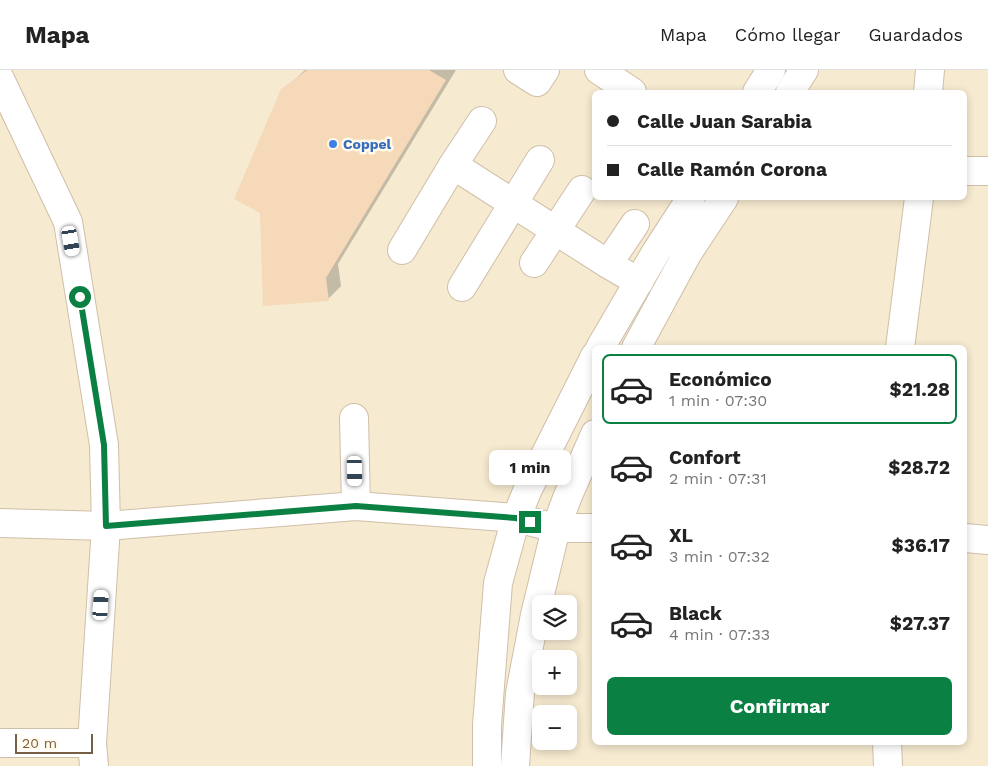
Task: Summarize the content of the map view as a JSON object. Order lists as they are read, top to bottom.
{
  "places": ["Coppel"],
  "scale_bar": "20 m",
  "page": {
    "header": "Mapa",
    "nav": ["Mapa", "Cómo llegar", "Guardados"],
    "banner": ["Calle Juan Sarabia", "Calle Ramón Corona"],
    "list": [
      {
        "name": "Económico",
        "note": "1 min · 07:30",
        "value": "$21.28"
      },
      {
        "name": "Confort",
        "note": "2 min · 07:31",
        "value": "$28.72"
      },
      {
        "name": "XL",
        "note": "3 min · 07:32",
        "value": "$36.17"
      },
      {
        "name": "Black",
        "note": "4 min · 07:33",
        "value": "$27.37"
      }
    ],
    "bubble": "1 min",
    "map_buttons": ["+", "−"],
    "buttons": "Confirmar",
    "scale": "20 m"
  }
}
